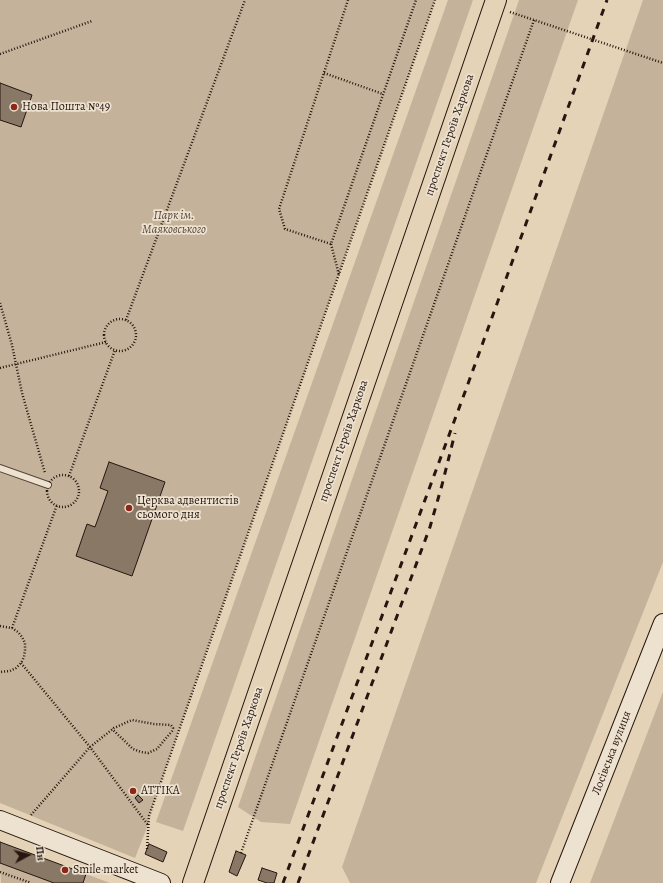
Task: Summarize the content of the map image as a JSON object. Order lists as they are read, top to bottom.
{
  "streets": {
    "main road": ["проспект Героїв Харкова", "Лосівська вулиця"]
  },
  "parks": ["Парк ім. Маяковського"],
  "places": [
    "Нова Пошта №49",
    "Церква адвентистів сьомого дня",
    "АТТІКА",
    "Smile market"
  ],
  "north": "right"
}
